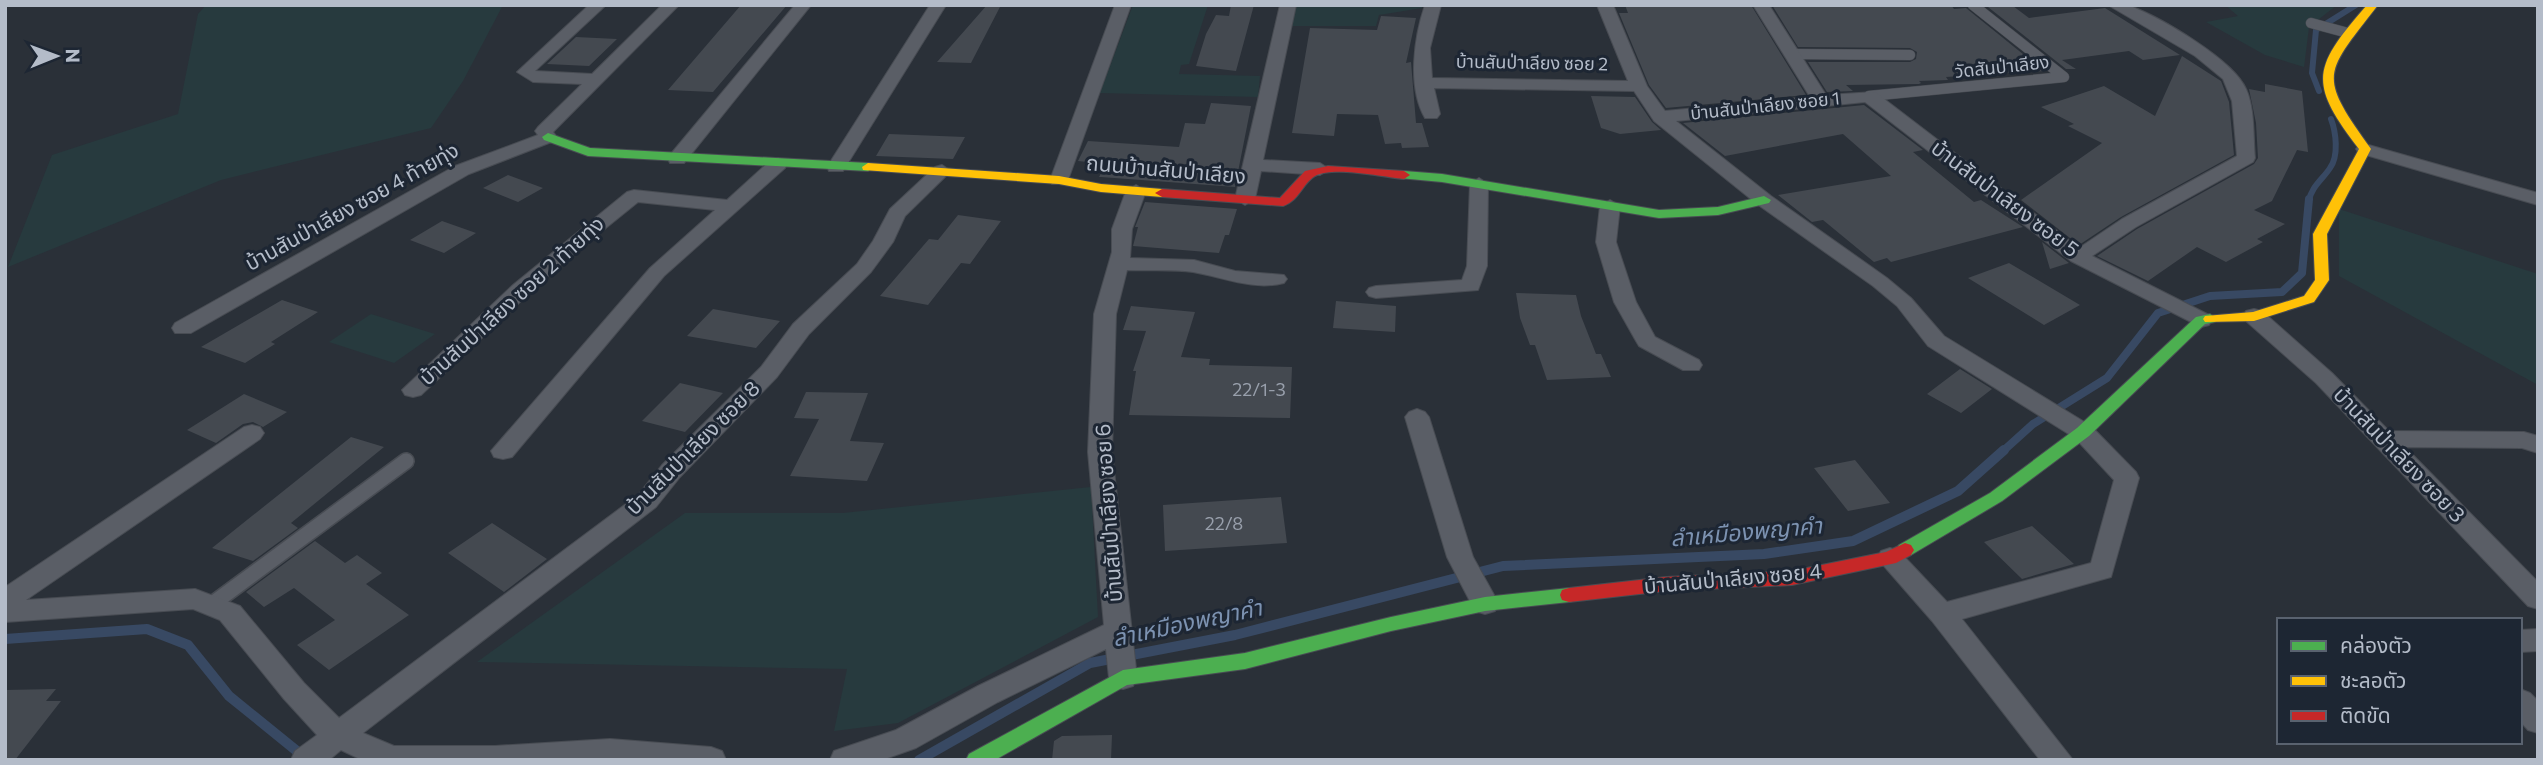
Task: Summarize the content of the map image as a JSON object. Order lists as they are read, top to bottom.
{
  "streets": {
    "street": [
      "บ้านสันป่าเลียง ซอย 2",
      "บ้านสันป่าเลียง ซอย 1",
      "ถนนบ้านสันป่าเลียง",
      "บ้านสันป่าเลียง ซอย 5",
      "บ้านสันป่าเลียง ซอย 4 ท้ายทุ่ง",
      "บ้านสันป่าเลียง ซอย 2 ท้ายทุ่ง",
      "บ้านสันป่าเลียง ซอย 8",
      "บ้านสันป่าเลียง ซอย 3",
      "บ้านสันป่าเลียง ซอย 6",
      "บ้านสันป่าเลียง ซอย 4"
    ],
    "lane": ["วัดสันป่าเลียง"]
  },
  "crossings": [
    ["วัดสันป่าเลียง", "บ้านสันป่าเลียง ซอย 1"],
    ["วัดสันป่าเลียง", "บ้านสันป่าเลียง ซอย 5"],
    ["บ้านสันป่าเลียง ซอย 1", "บ้านสันป่าเลียง ซอย 5"],
    ["ถนนบ้านสันป่าเลียง", "บ้านสันป่าเลียง ซอย 4 ท้ายทุ่ง"],
    ["ถนนบ้านสันป่าเลียง", "บ้านสันป่าเลียง ซอย 8"],
    ["ถนนบ้านสันป่าเลียง", "บ้านสันป่าเลียง ซอย 6"],
    ["บ้านสันป่าเลียง ซอย 5", "บ้านสันป่าเลียง ซอย 4"],
    ["บ้านสันป่าเลียง ซอย 6", "บ้านสันป่าเลียง ซอย 4"]
  ],
  "water": ["ลำเหมืองพญาคำ"],
  "house_numbers": ["22/1-3", "22/8"],
  "legend": ["คล่องตัว", "ชะลอตัว", "ติดขัด"],
  "north": "right"
}
